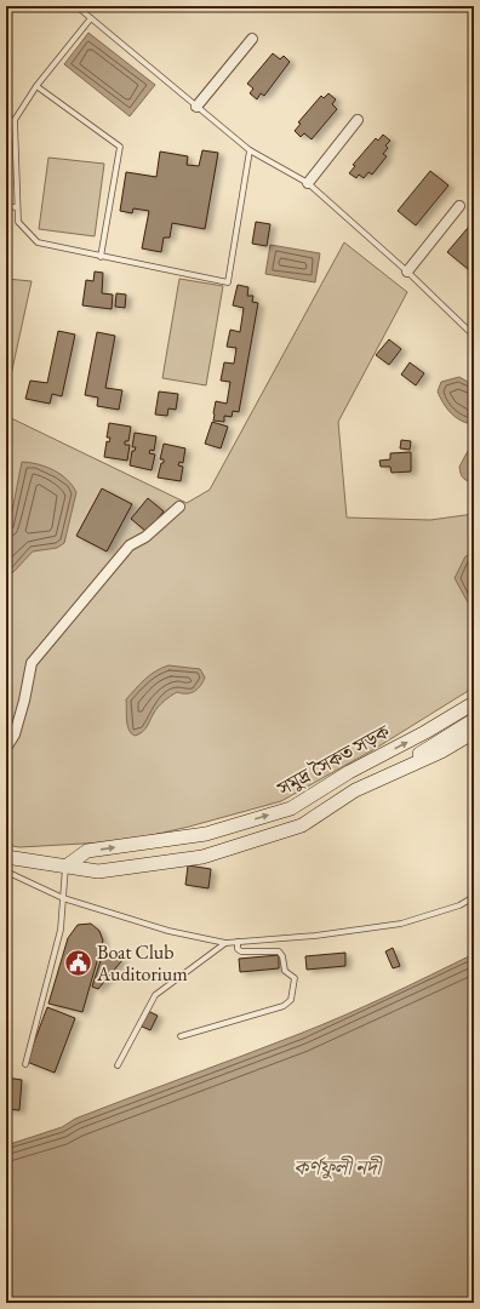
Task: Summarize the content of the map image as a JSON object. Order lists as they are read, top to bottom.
{
  "streets": {
    "main road": ["সমুদ্র সৈকত সড়ক"]
  },
  "water": ["কর্ণফুলী নদী"],
  "places": {
    "public building": ["Boat Club Auditorium"]
  }
}
